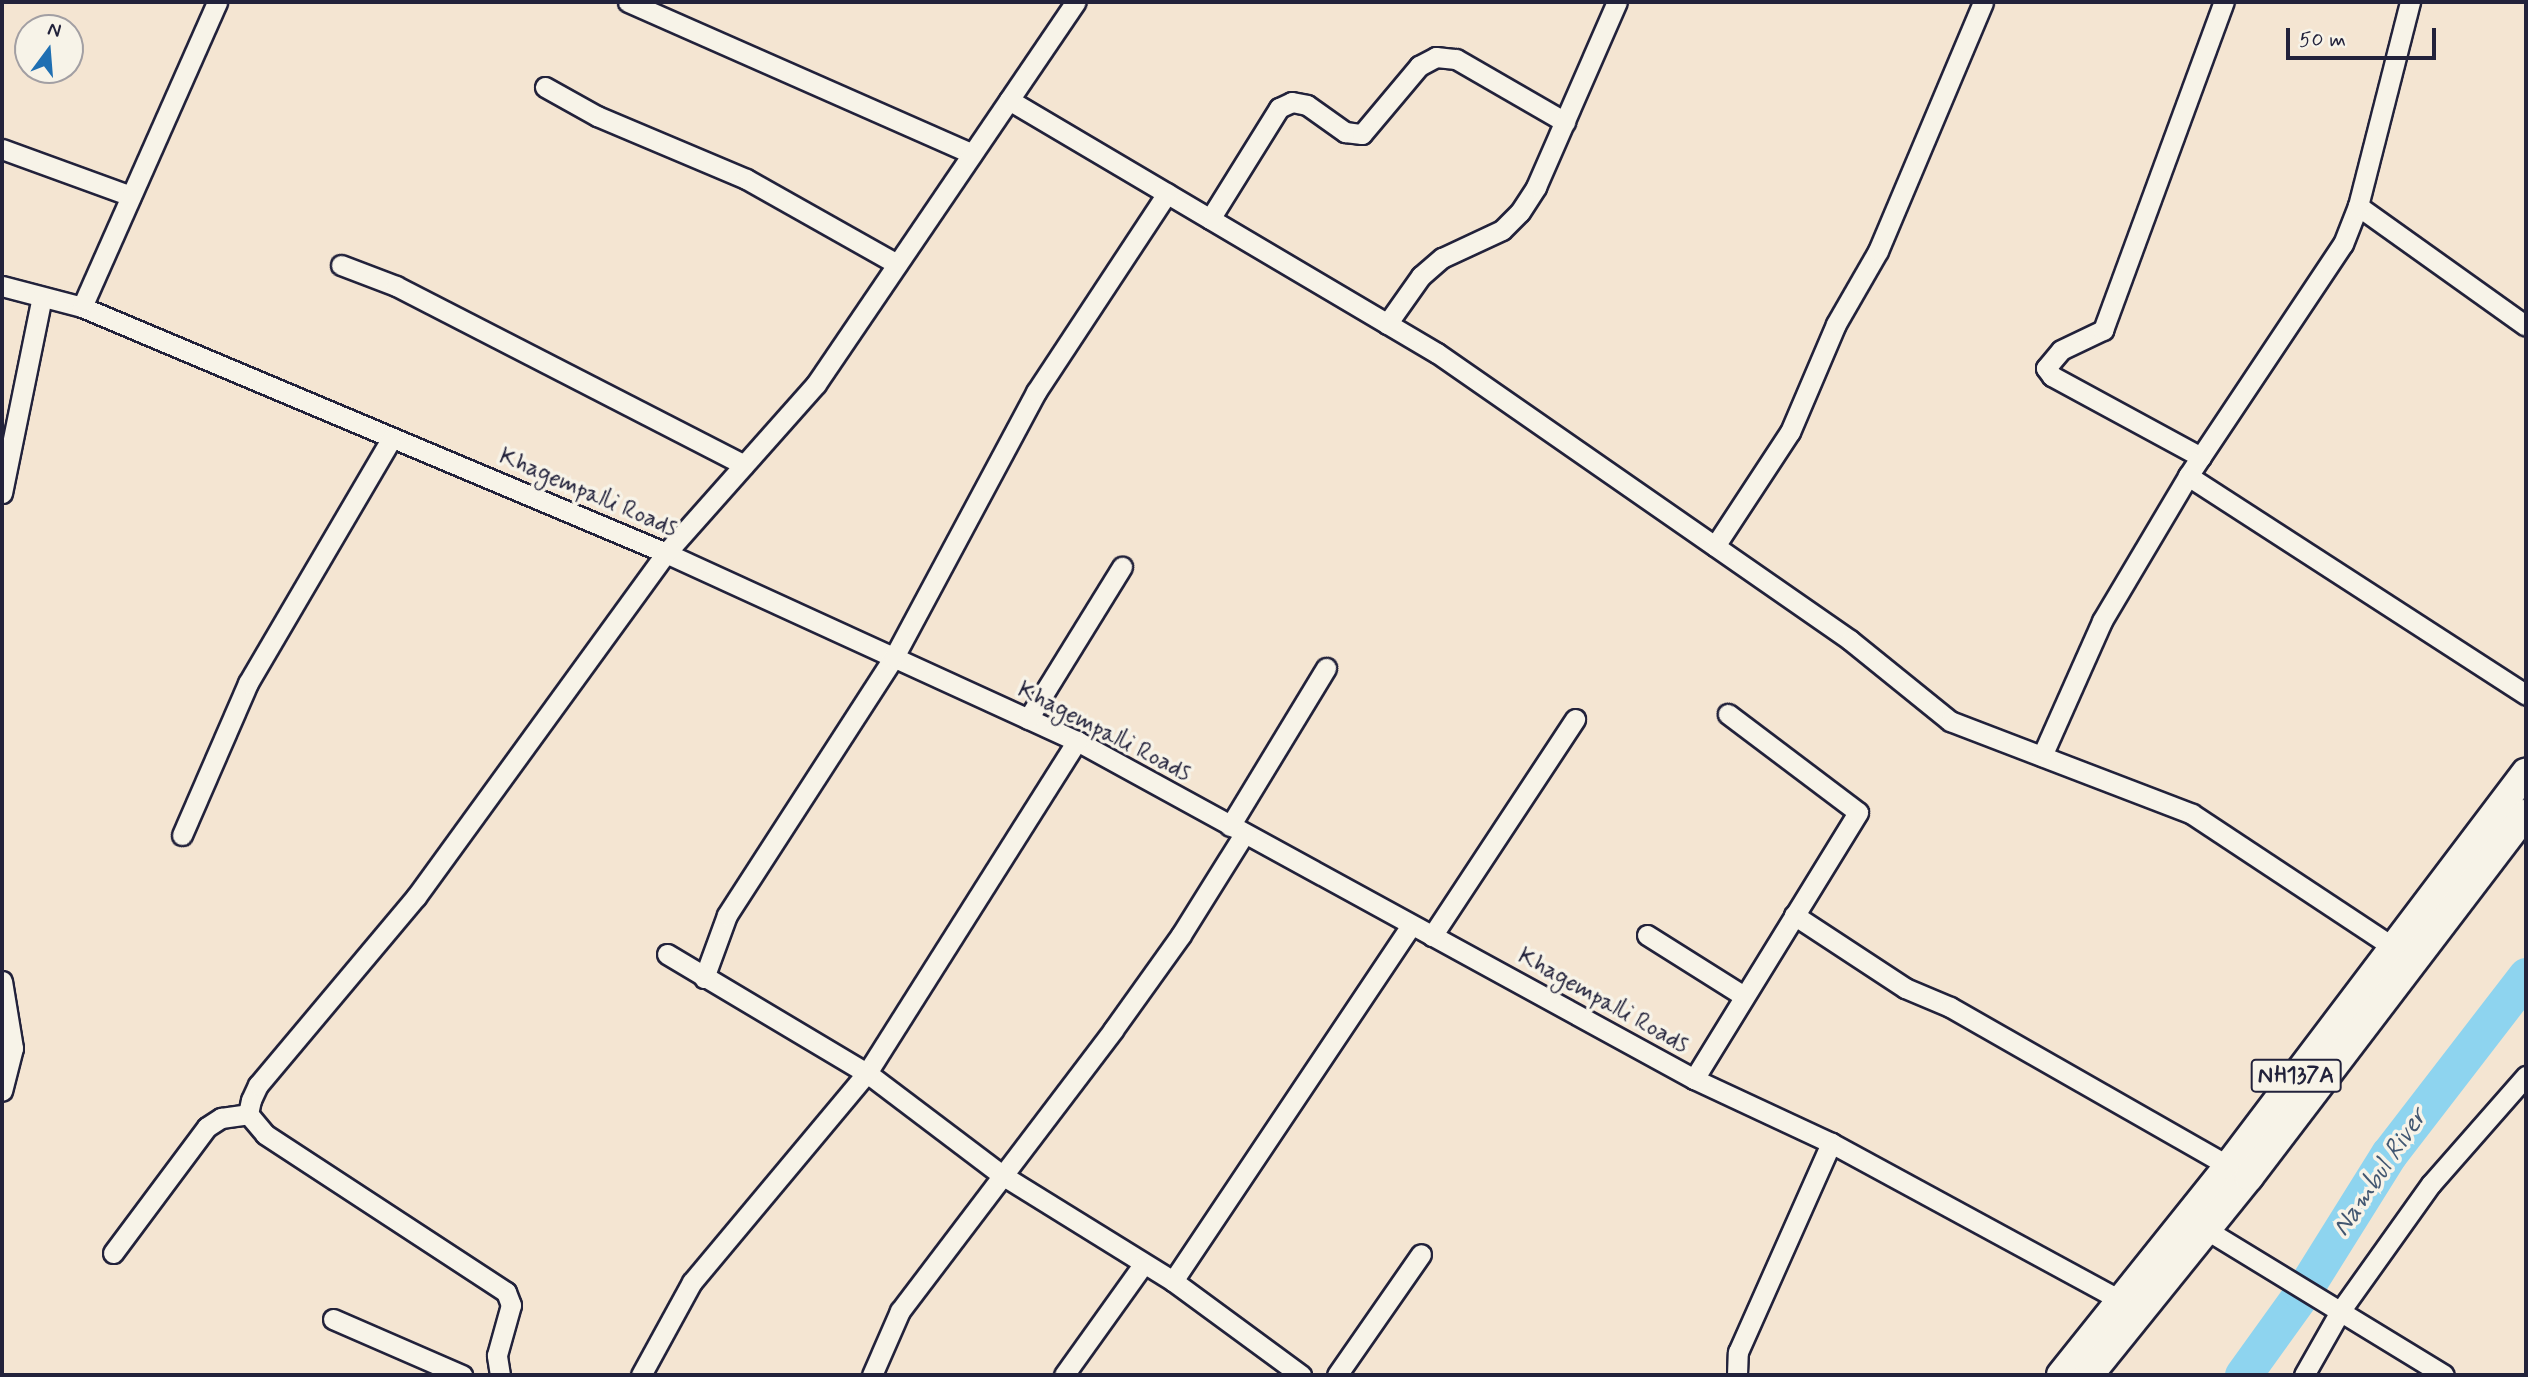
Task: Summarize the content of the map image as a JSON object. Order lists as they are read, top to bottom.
{
  "streets": {
    "highway": ["NH137A"],
    "street": ["Khagempalli Roads"]
  },
  "crossings": [
    ["Khagempalli Roads", "NH137A"]
  ],
  "water": ["Nambul River"],
  "scale_bar": "50 m",
  "north": "top"
}
